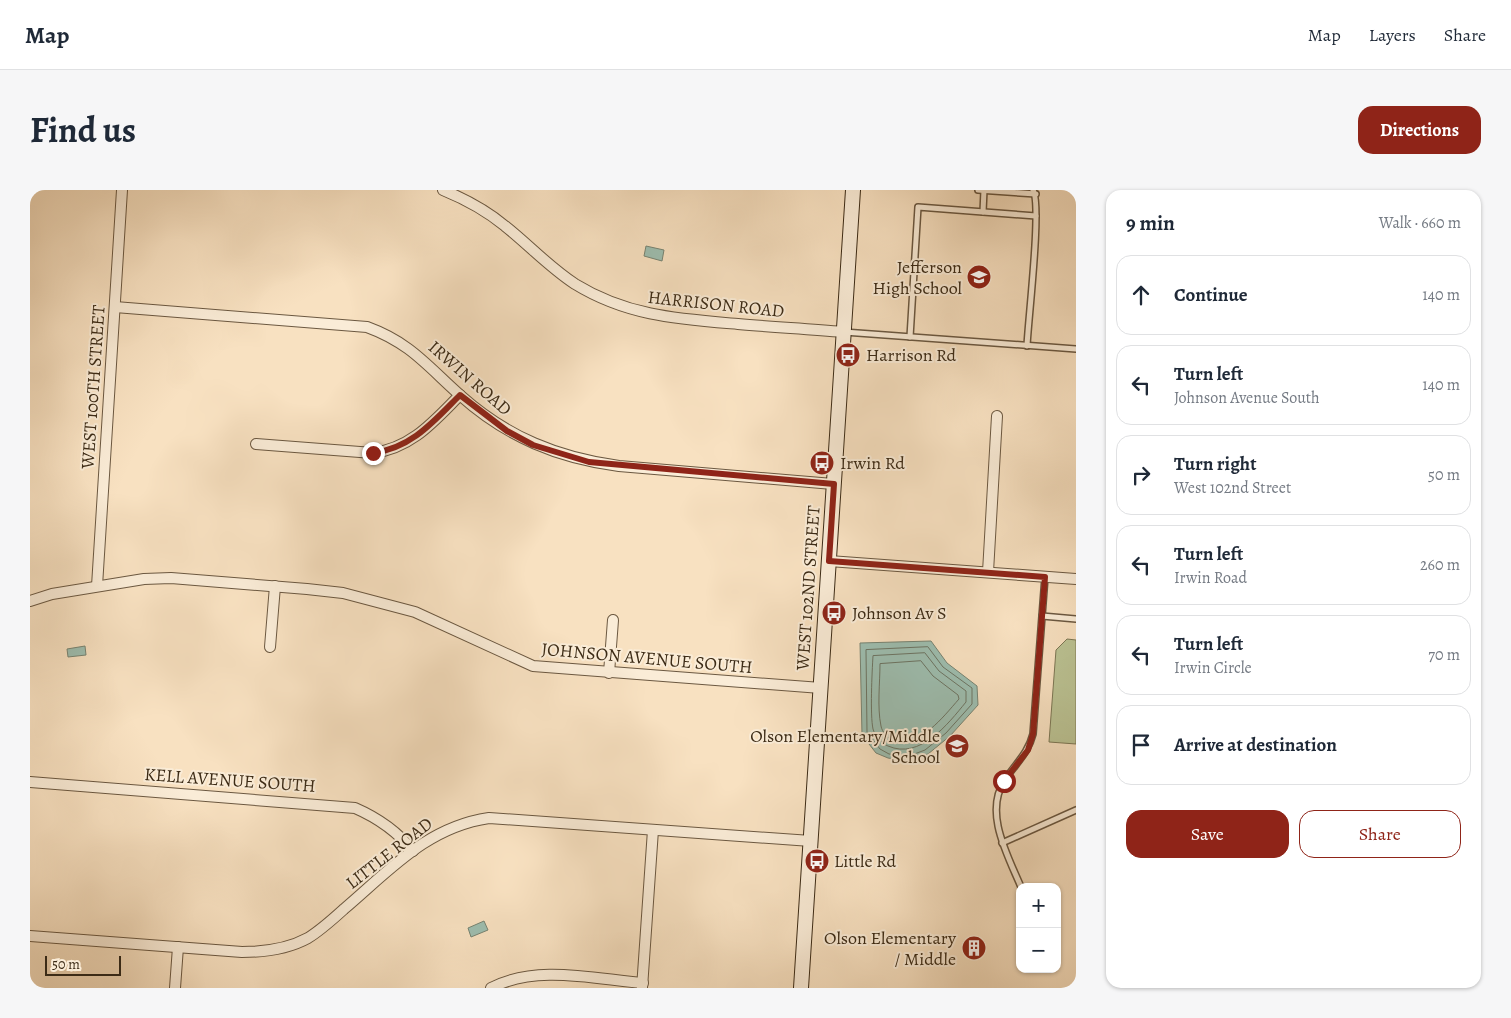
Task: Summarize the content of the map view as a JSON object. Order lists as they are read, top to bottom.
{
  "streets": {
    "street": [
      "HARRISON ROAD",
      "IRWIN ROAD",
      "WEST 100TH STREET",
      "WEST 102ND STREET",
      "JOHNSON AVENUE SOUTH",
      "KELL AVENUE SOUTH",
      "LITTLE ROAD"
    ]
  },
  "crossings": [
    ["HARRISON ROAD", "WEST 102ND STREET"],
    ["IRWIN ROAD", "WEST 100TH STREET"],
    ["IRWIN ROAD", "WEST 102ND STREET"],
    ["WEST 100TH STREET", "JOHNSON AVENUE SOUTH"],
    ["WEST 102ND STREET", "JOHNSON AVENUE SOUTH"],
    ["WEST 102ND STREET", "LITTLE ROAD"],
    ["KELL AVENUE SOUTH", "LITTLE ROAD"]
  ],
  "places": {
    "school or university": ["Jefferson High School", "Olson Elementary/Middle School"],
    "bus stop": [
      "Harrison Rd",
      "Irwin Rd",
      "Johnson Av S",
      "Little Rd"
    ],
    "building": ["Olson Elementary / Middle"]
  },
  "scale_bar": "50 m",
  "page": {
    "header": "Map",
    "nav": ["Map", "Layers", "Share"],
    "title": "Find us",
    "buttons": [
      "Directions",
      ["Save", "Share"]
    ],
    "heading": ["9 min", "Walk · 660 m"],
    "list": [
      ["Continue", "140 m"],
      ["Turn left", "Johnson Avenue South", "140 m"],
      ["Turn right", "West 102nd Street", "50 m"],
      ["Turn left", "Irwin Road", "260 m"],
      ["Turn left", "Irwin Circle", "70 m"],
      "Arrive at destination"
    ],
    "map_buttons": ["+", "−"],
    "scale": "50 m"
  }
}
